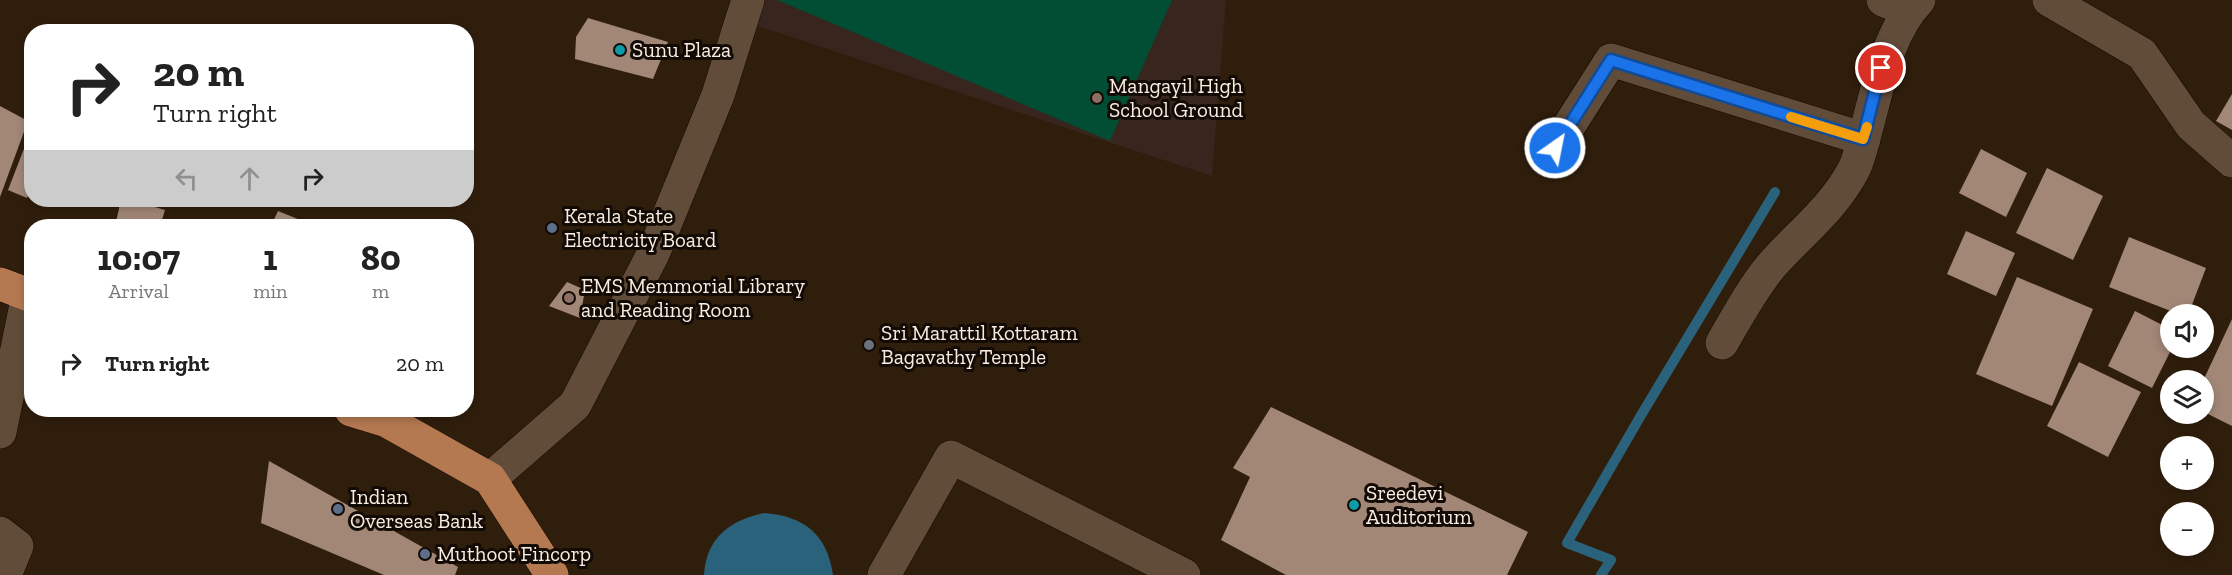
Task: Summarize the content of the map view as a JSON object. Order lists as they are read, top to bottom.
{
  "places": [
    "Sunu Plaza",
    "Mangayil High School Ground",
    "Kerala State Electricity Board",
    "EMS Memmorial Library and Reading Room",
    "Sri Marattil Kottaram Bagavathy Temple",
    "Sreedevi Auditorium",
    "Indian Overseas Bank",
    "Muthoot Fincorp"
  ],
  "page": {
    "turn": ["20 m", "Turn right"],
    "eta": [
      "10:07",
      "Arrival",
      "1",
      "min",
      "80",
      "m"
    ],
    "map_buttons": ["+", "−"],
    "list": [
      {
        "name": "Turn right",
        "value": "20 m"
      }
    ]
  }
}
